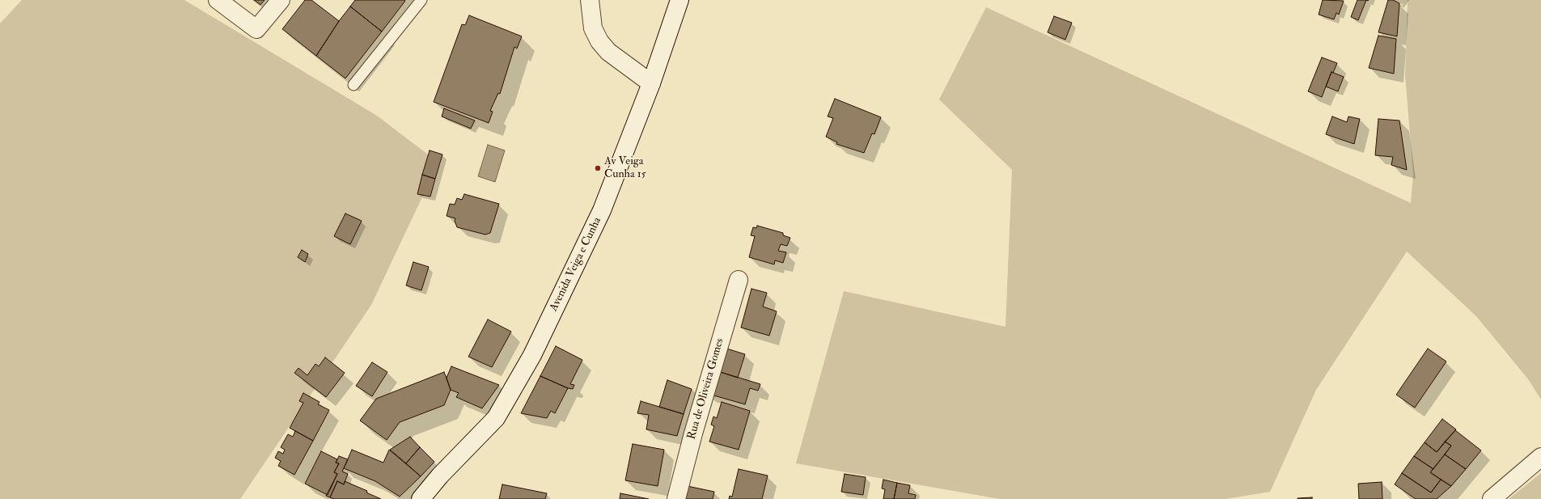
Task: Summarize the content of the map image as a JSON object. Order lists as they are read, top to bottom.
{
  "streets": {
    "street": ["Avenida Veiga e Cunha", "Rua de Oliveira Gomes"]
  },
  "places": ["Av Veiga Cunha 15"]
}
